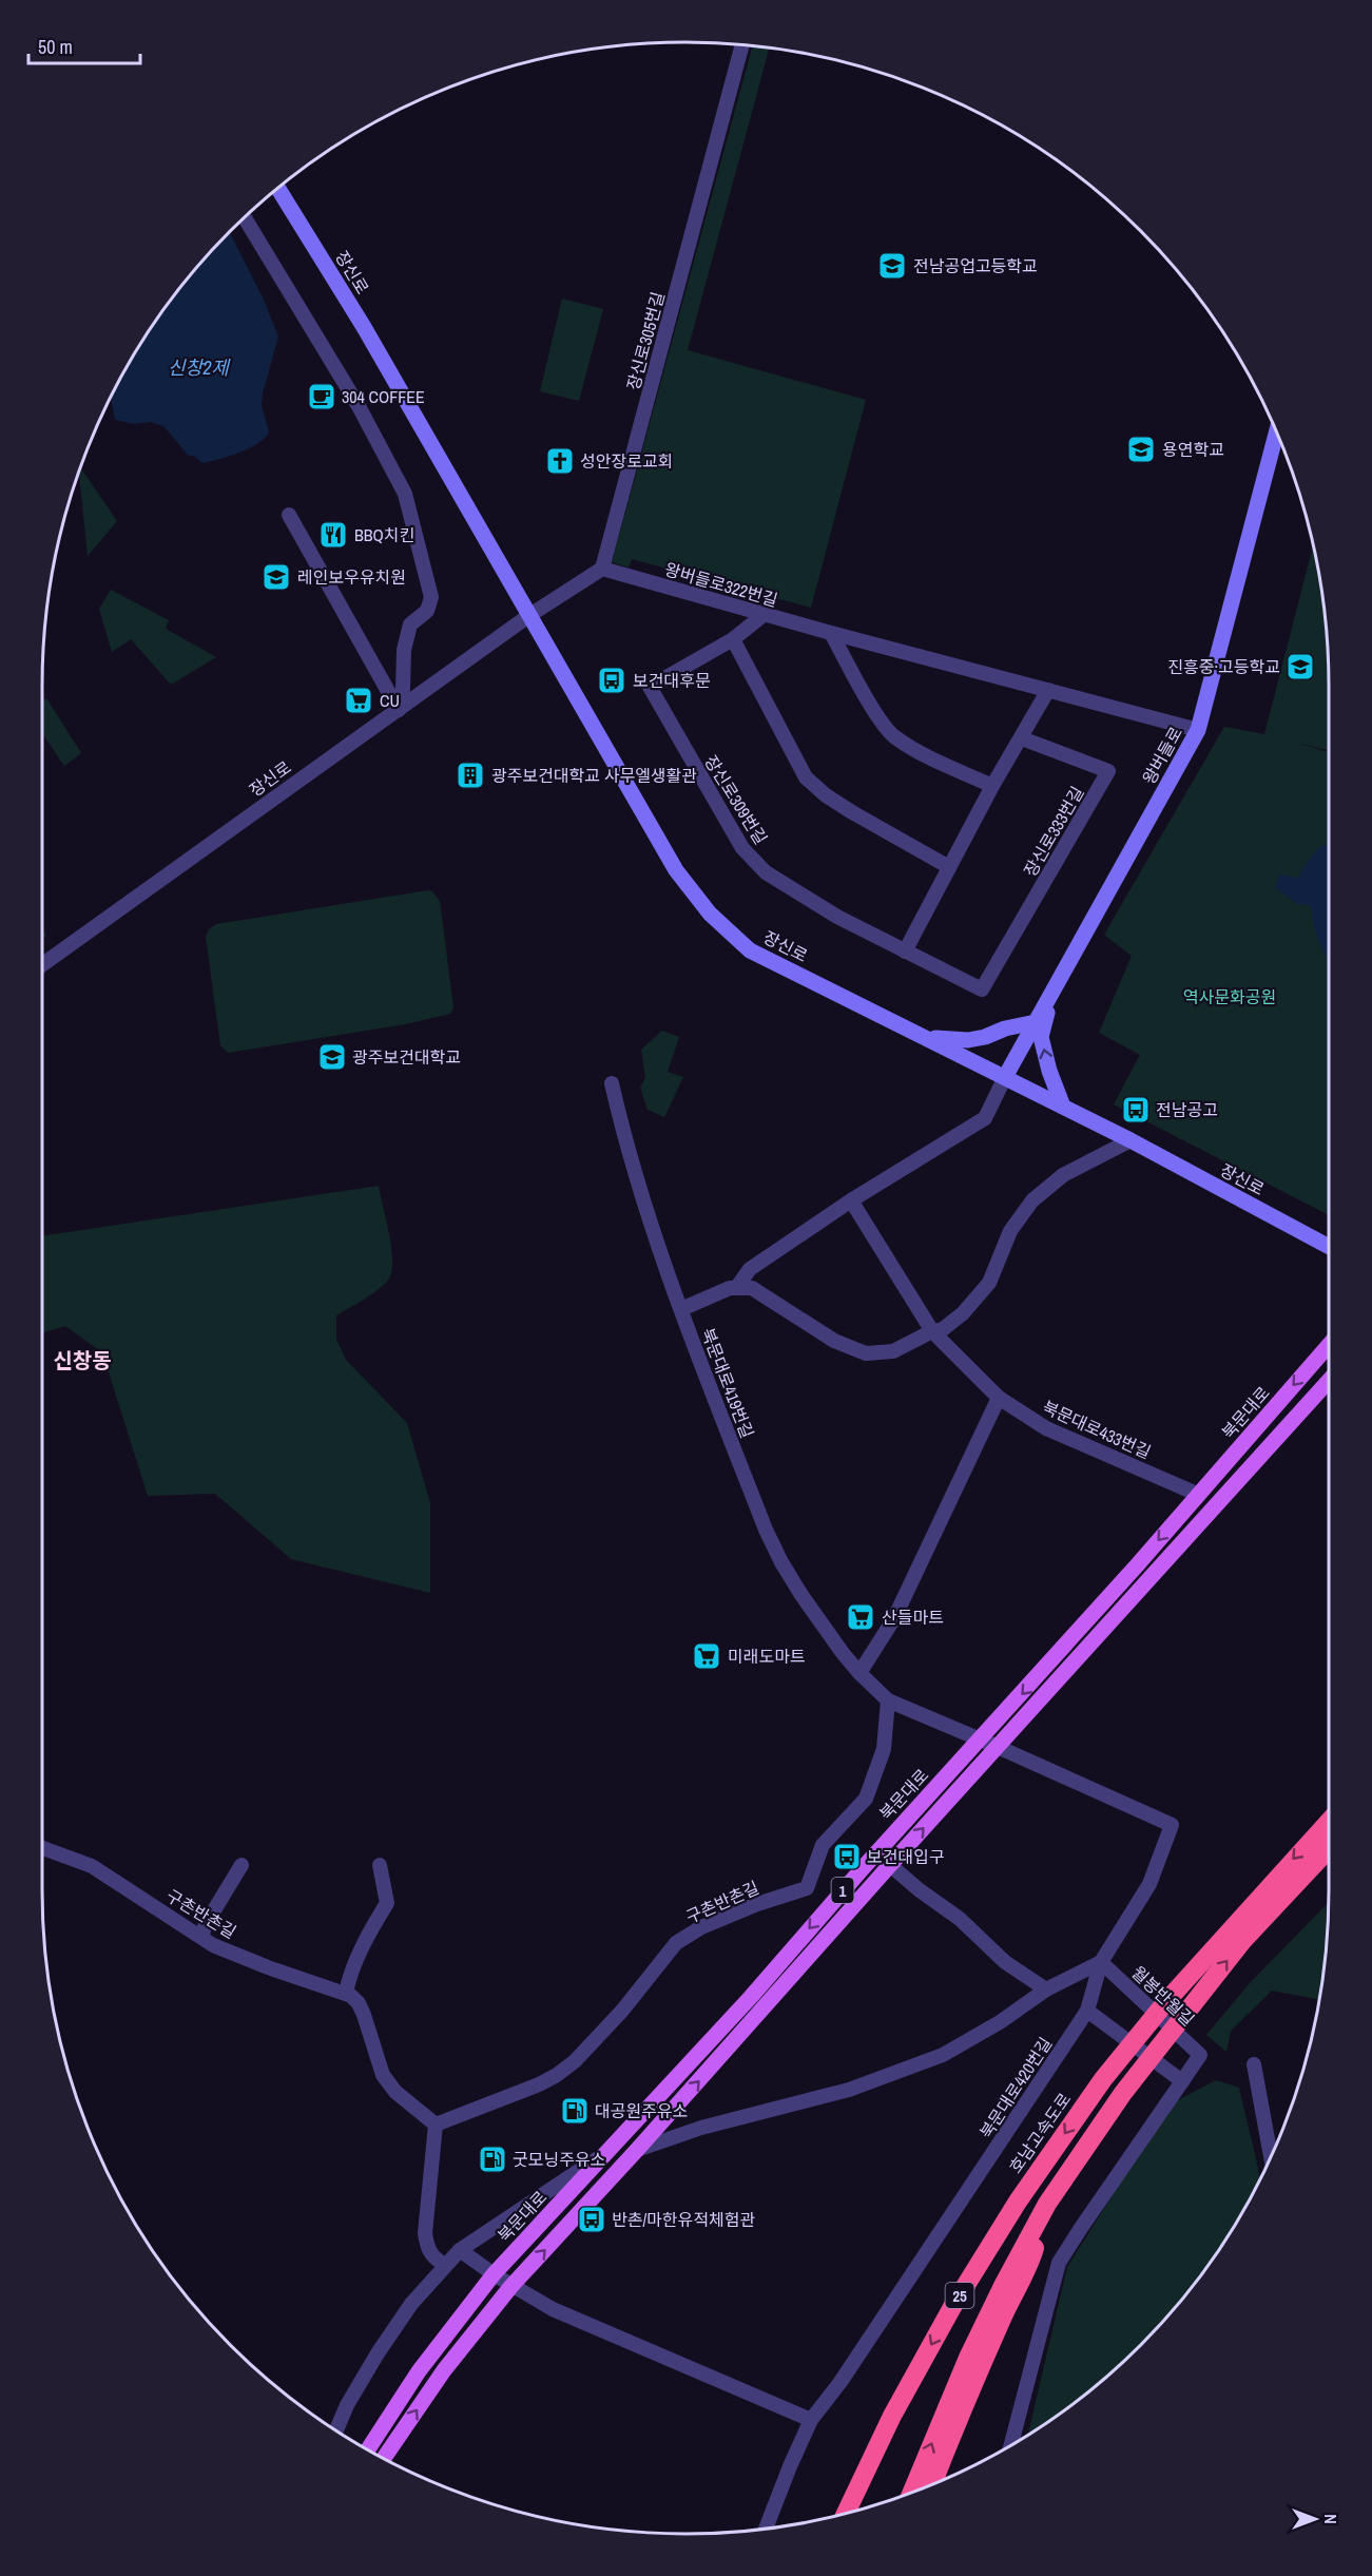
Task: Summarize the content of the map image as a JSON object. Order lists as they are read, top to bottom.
{
  "streets": {
    "highway": ["호남고속도로", "25"],
    "main road": [
      "장신로",
      "왕버들로",
      "북문대로",
      "1"
    ],
    "street": [
      "장신로305번길",
      "왕버들로322번길",
      "장신로309번길",
      "장신로333번길",
      "북문대로419번길",
      "북문대로433번길",
      "구촌반촌길",
      "월봉반월길",
      "북문대로420번길"
    ]
  },
  "crossings": [
    ["장신로", "왕버들로"],
    ["장신로305번길", "왕버들로322번길"],
    ["왕버들로322번길", "왕버들로"],
    ["왕버들로322번길", "장신로309번길"],
    ["장신로309번길", "장신로333번길"],
    ["북문대로419번길", "북문대로"],
    ["북문대로419번길", "구촌반촌길"],
    ["북문대로419번길", "북문대로420번길"],
    ["북문대로", "북문대로433번길"],
    ["북문대로", "북문대로420번길"],
    ["1", "북문대로420번길"],
    ["월봉반월길", "북문대로420번길"]
  ],
  "districts": ["신창동"],
  "water": ["신창2제"],
  "parks": ["역사문화공원"],
  "places": {
    "school or university": [
      "전남공업고등학교",
      "용연학교",
      "레인보우유치원",
      "진흥중·고등학교",
      "광주보건대학교"
    ],
    "cafe": ["304 COFFEE"],
    "church": ["성안장로교회"],
    "restaurant": ["BBQ치킨"],
    "bus stop": [
      "보건대후문",
      "전남공고",
      "보건대입구",
      "반촌/마한유적체험관"
    ],
    "supermarket": ["CU", "산들마트", "미래도마트"],
    "building": ["광주보건대학교 사무엘생활관"],
    "fuel station": ["대공원주유소", "굿모닝주유소"]
  },
  "scale_bar": "50 m",
  "north": "right"
}
